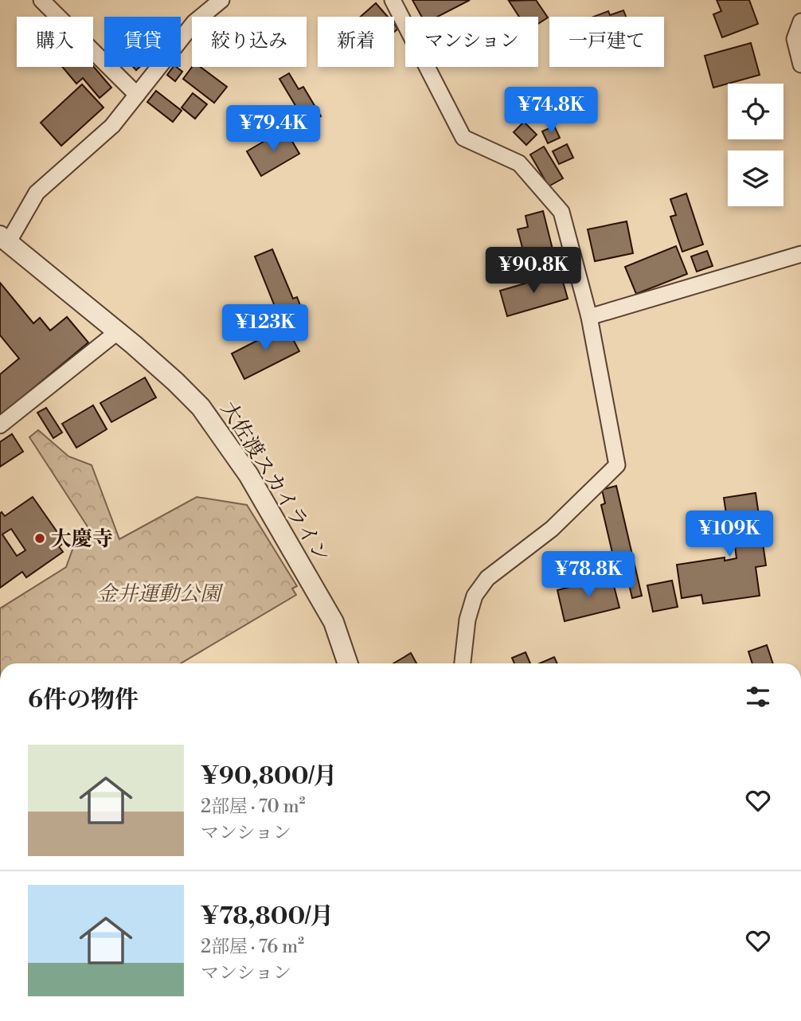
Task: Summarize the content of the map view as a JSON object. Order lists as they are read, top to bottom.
{
  "streets": {
    "street": ["大佐渡スカイライン"]
  },
  "parks": ["金井運動公園"],
  "places": ["大慶寺"],
  "page": {
    "chip": [
      "購入",
      "賃貸",
      "絞り込み",
      "新着",
      "マンション",
      "一戸建て"
    ],
    "price": [
      "¥74.8K",
      "¥79.4K",
      "¥90.8K",
      "¥123K",
      "¥109K",
      "¥78.8K"
    ],
    "heading": "6件の物件",
    "list": [
      {
        "name": "¥90,800/月",
        "note": "2部屋 · 70 m² · マンション"
      },
      {
        "name": "¥78,800/月",
        "note": "2部屋 · 76 m² · マンション"
      }
    ]
  }
}
